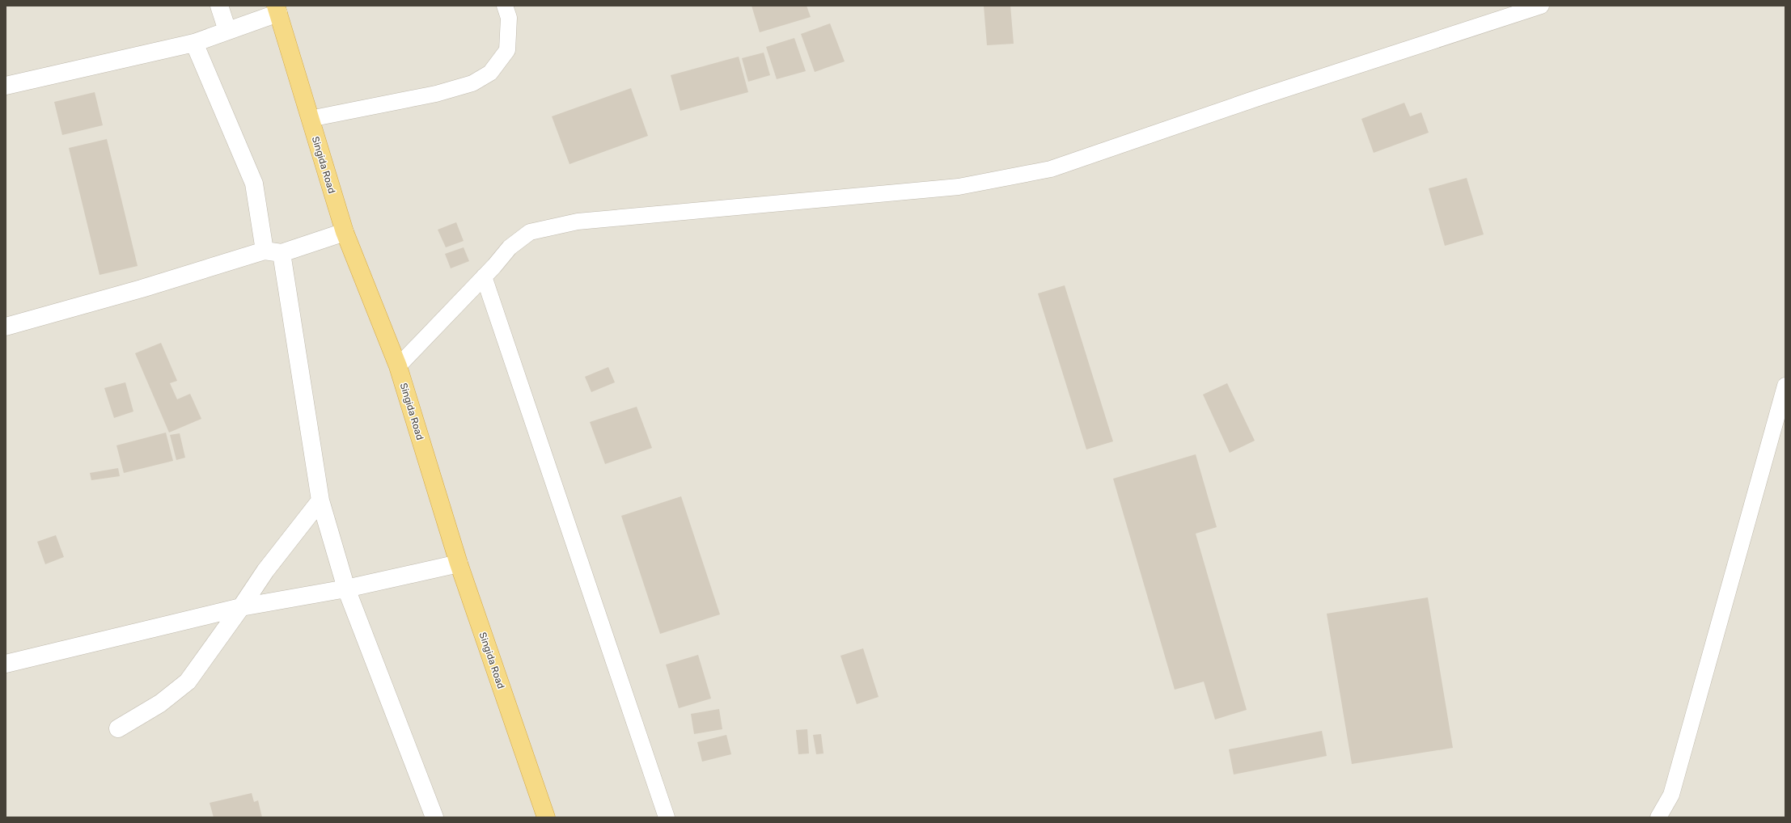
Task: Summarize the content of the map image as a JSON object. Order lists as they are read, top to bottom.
{
  "streets": {
    "highway": ["Singida Road"]
  }
}
